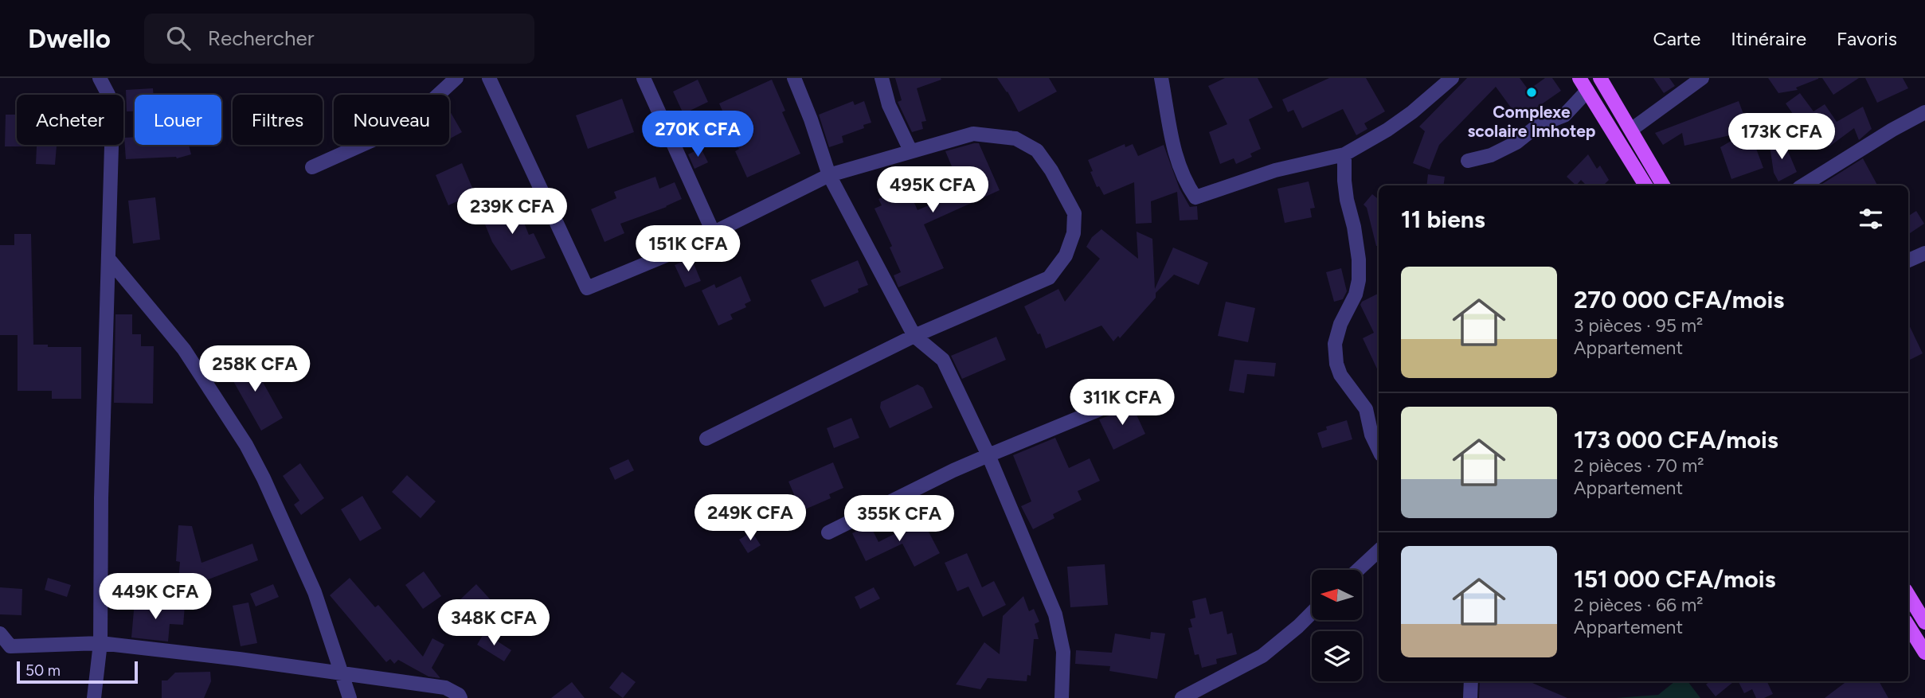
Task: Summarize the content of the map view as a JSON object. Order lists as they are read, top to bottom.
{
  "places": ["Complexe scolaire Imhotep"],
  "scale_bar": "50 m",
  "north": "left",
  "page": {
    "header": "Dwello",
    "search": "Rechercher",
    "nav": ["Carte", "Itinéraire", "Favoris"],
    "chip": [
      "Acheter",
      "Louer",
      "Filtres",
      "Nouveau"
    ],
    "price": [
      "270K CFA",
      "173K CFA",
      "495K CFA",
      "239K CFA",
      "151K CFA",
      "258K CFA",
      "311K CFA",
      "249K CFA",
      "355K CFA",
      "449K CFA",
      "348K CFA"
    ],
    "heading": "11 biens",
    "list": [
      {
        "name": "270 000 CFA/mois",
        "note": "3 pièces · 95 m² · Appartement"
      },
      {
        "name": "173 000 CFA/mois",
        "note": "2 pièces · 70 m² · Appartement"
      },
      {
        "name": "151 000 CFA/mois",
        "note": "2 pièces · 66 m² · Appartement"
      }
    ],
    "scale": "50 m"
  }
}
